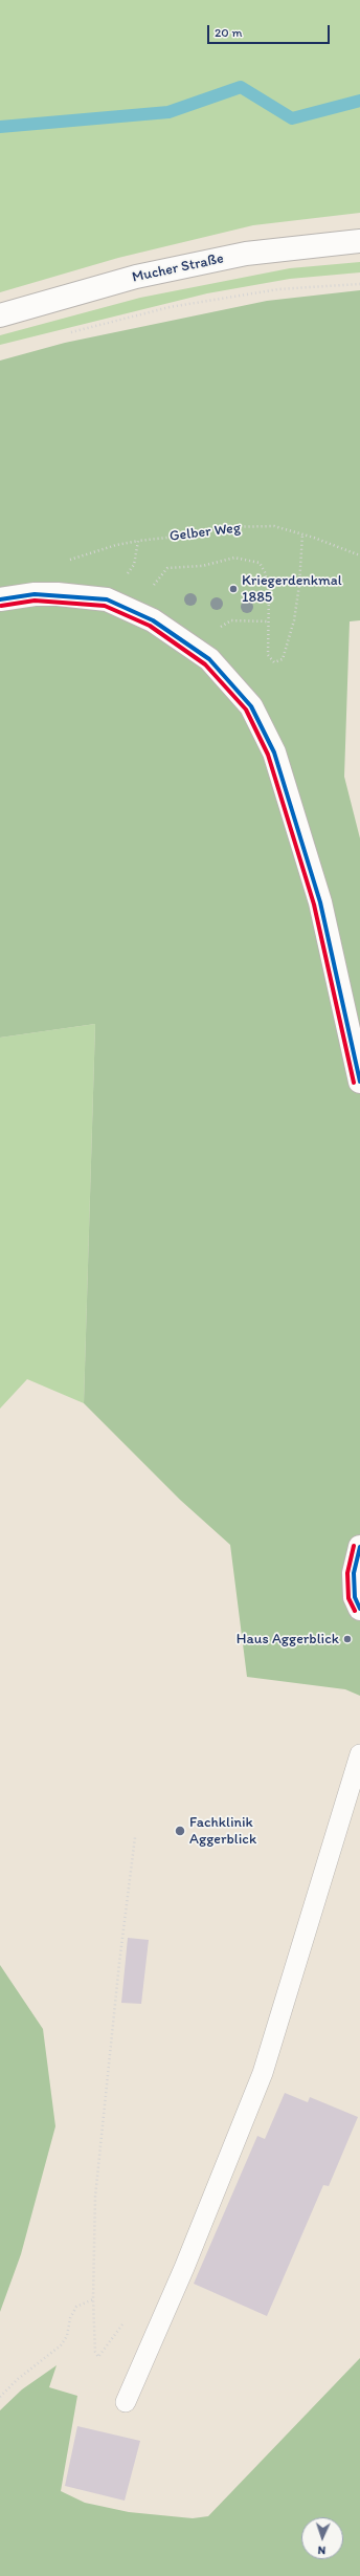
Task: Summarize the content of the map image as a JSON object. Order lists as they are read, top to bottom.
{
  "streets": {
    "street": ["Mucher Straße"],
    "path": ["Gelber Weg"]
  },
  "places": ["Kriegerdenkmal 1885", "Haus Aggerblick", "Fachklinik Aggerblick"],
  "scale_bar": "20 m",
  "north": "bottom"
}
